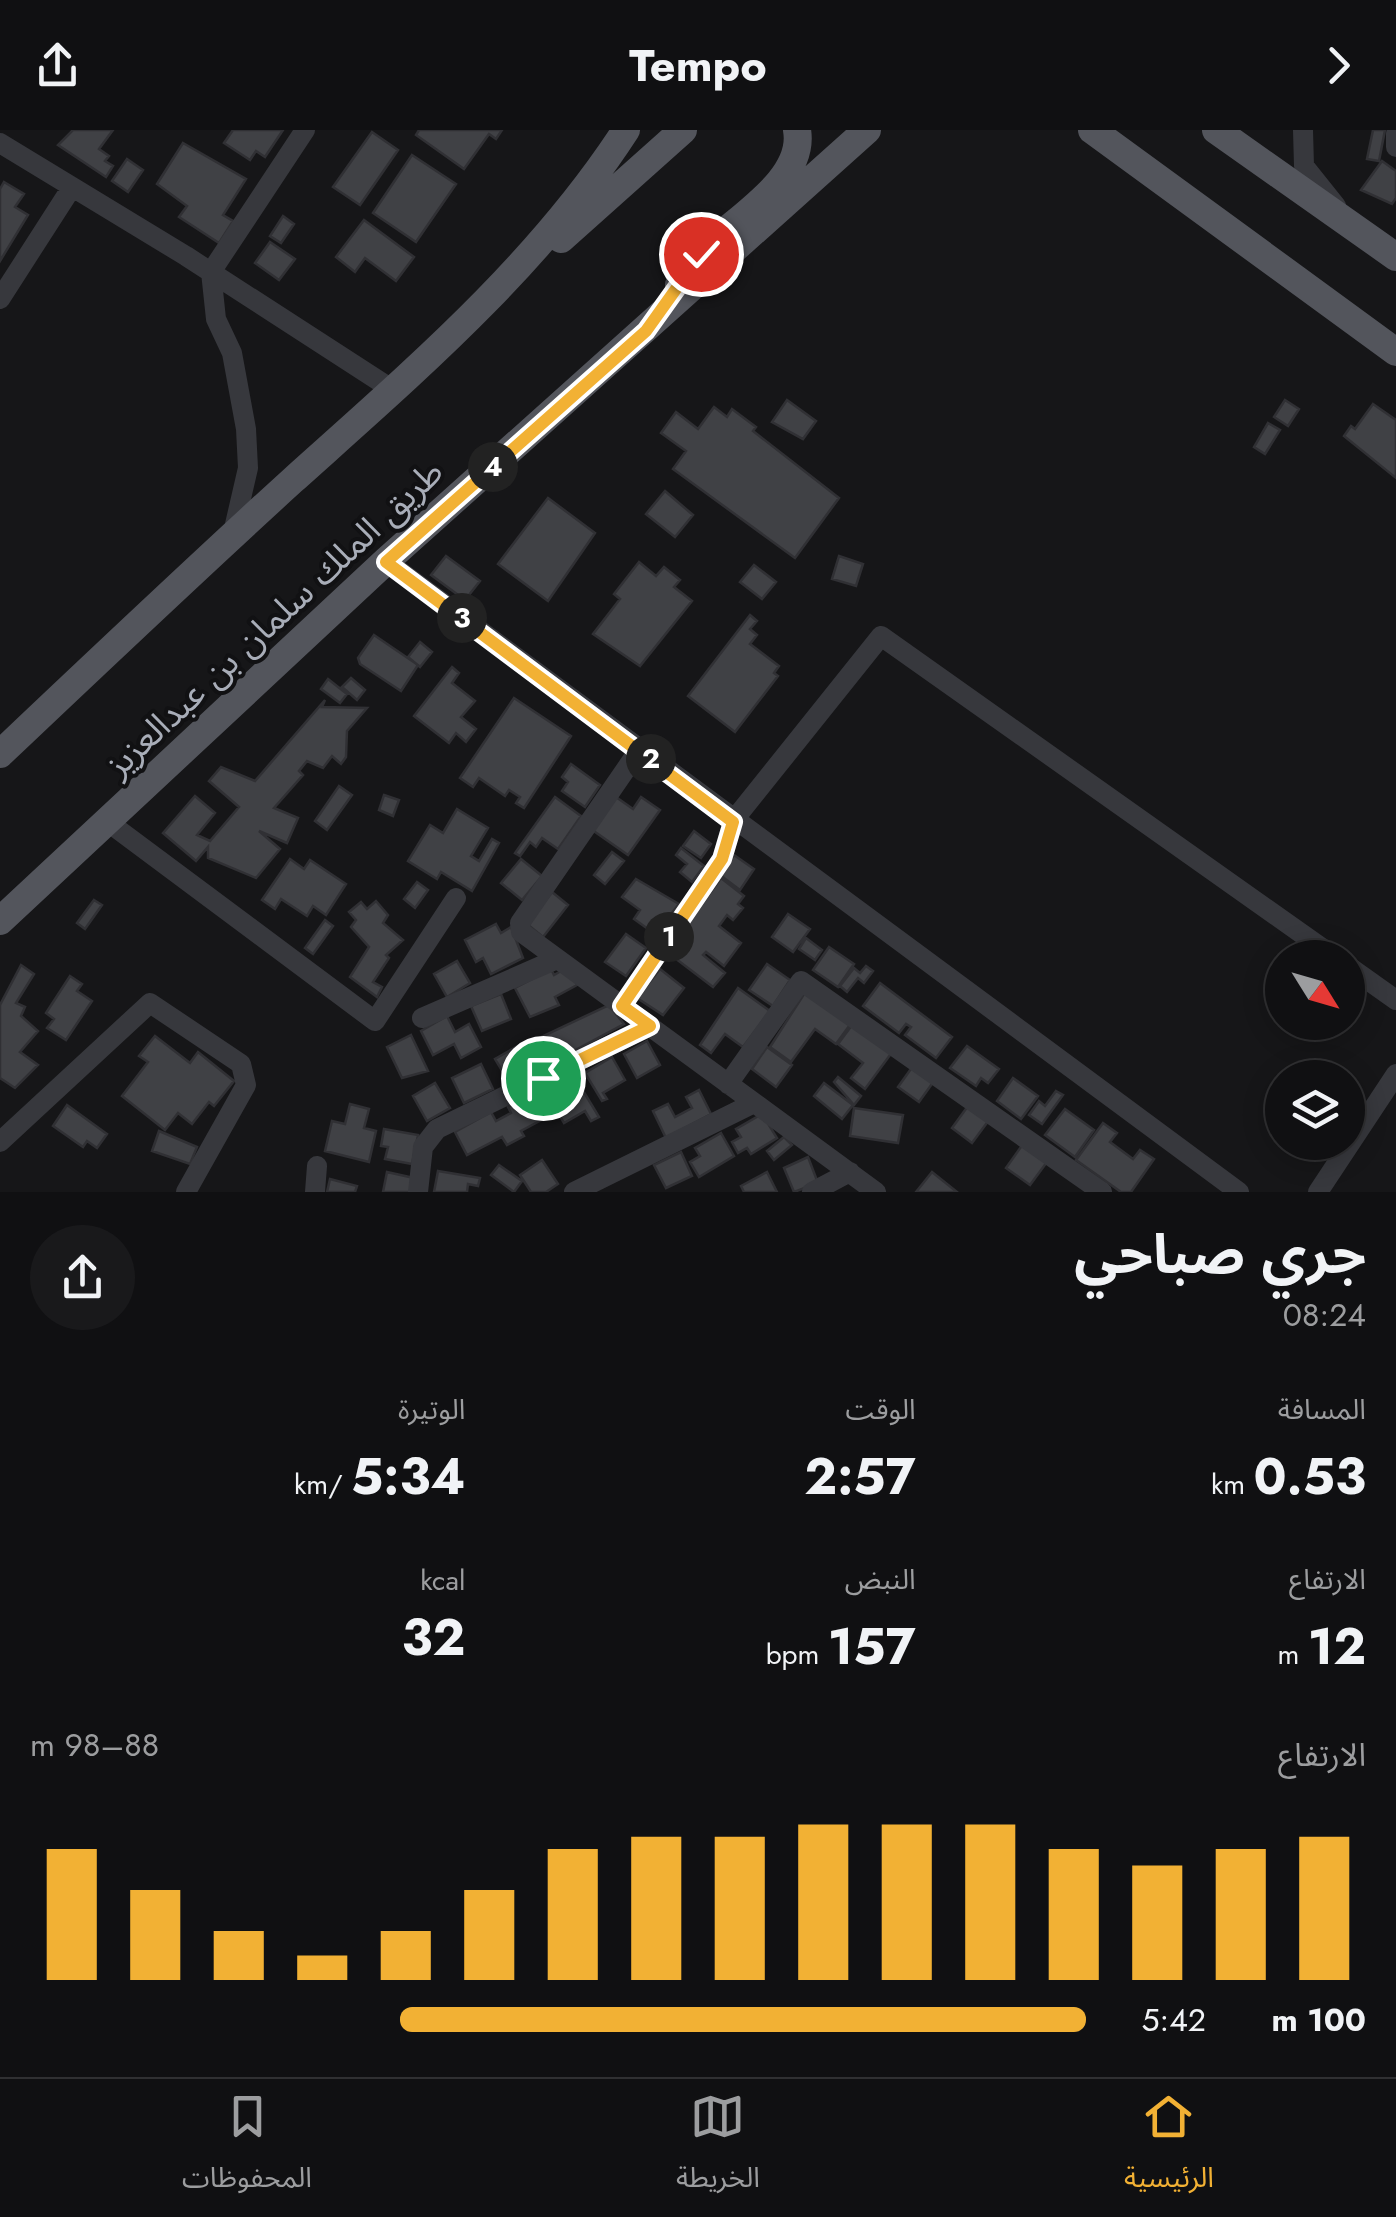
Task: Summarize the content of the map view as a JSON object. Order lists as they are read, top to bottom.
{
  "streets": {
    "main road": ["طريق الملك سلمان بن عبدالعزيز"]
  },
  "north": "bottom right",
  "page": {
    "header": "Tempo",
    "pins": [
      "4",
      "3",
      "2",
      "1"
    ],
    "heading": ["جري صباحي", "08:24"],
    "stats": [
      ["المسافة", "0.53 km"],
      ["الوقت", "2:57"],
      ["الوتيرة", "5:34 /km"],
      ["الارتفاع", "12 m"],
      ["النبض", "157 bpm"],
      ["kcal", "32"]
    ],
    "chart": ["الارتفاع", "88–98 m"],
    "list": [
      {
        "name": "100 m",
        "note": "5:42"
      }
    ],
    "tabs": ["الرئيسية", "الخريطة", "المحفوظات"]
  }
}
